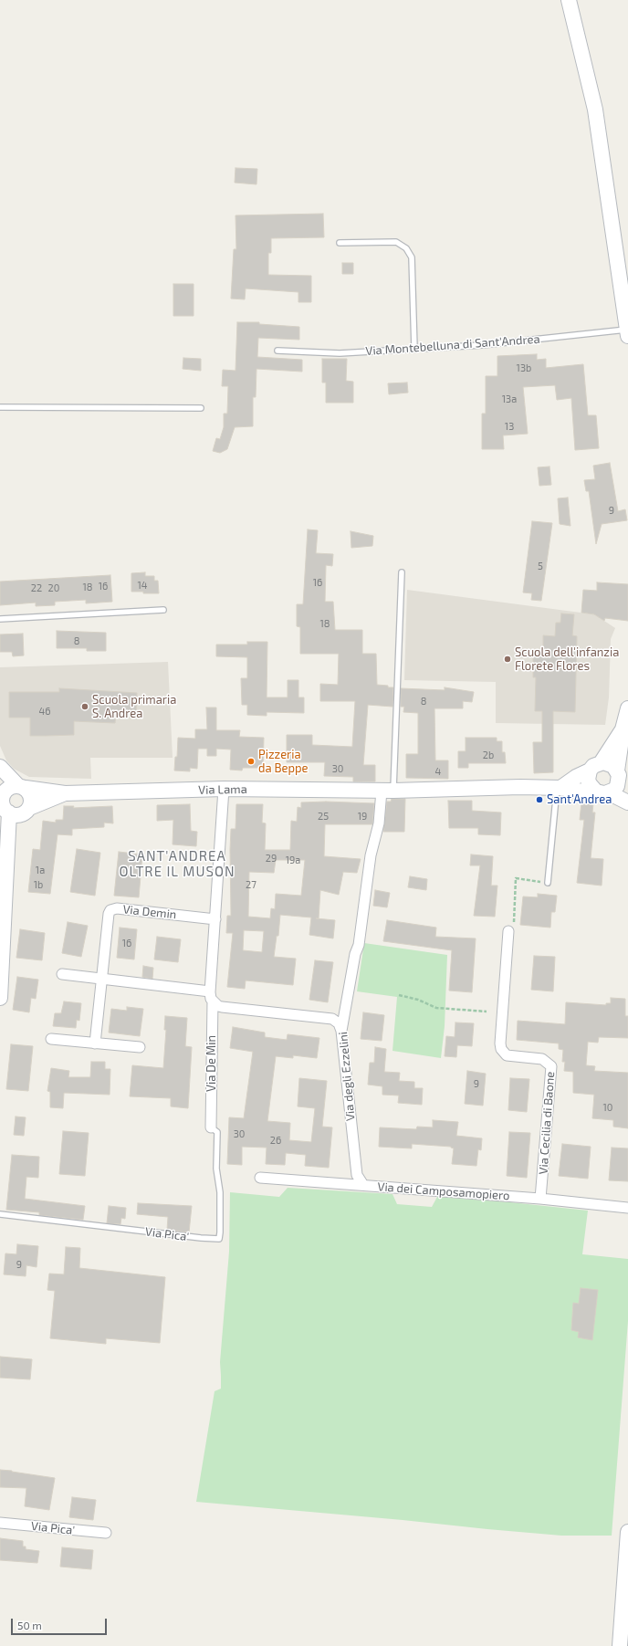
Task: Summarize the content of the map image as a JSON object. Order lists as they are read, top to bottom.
{
  "streets": {
    "street": [
      "Via Montebelluna di Sant'Andrea",
      "Via Lama",
      "Via Demin",
      "Via De Min",
      "Via degli Ezzelini",
      "Via Cecilia di Baone",
      "Via dei Camposamopiero",
      "Via Pica'"
    ]
  },
  "crossings": [
    ["Via Lama", "Via degli Ezzelini"],
    ["Via De Min", "Via Pica'"],
    ["Via degli Ezzelini", "Via dei Camposamopiero"],
    ["Via Cecilia di Baone", "Via dei Camposamopiero"]
  ],
  "districts": ["SANT'ANDREA OLTRE IL MUSON"],
  "places": [
    "Scuola dell'infanzia Florete Flores",
    "Scuola primaria S. Andrea",
    "Pizzeria da Beppe",
    "Sant'Andrea"
  ],
  "house_numbers": [
    "13b",
    "13a",
    "13",
    "9",
    "5",
    "16",
    "14",
    "16",
    "18",
    "22",
    "20",
    "18",
    "8",
    "8",
    "46",
    "2b",
    "30",
    "4",
    "25",
    "19",
    "29",
    "19a",
    "1a",
    "1b",
    "27",
    "16",
    "9",
    "10",
    "30",
    "26",
    "9"
  ],
  "scale_bar": "50 m"
}
